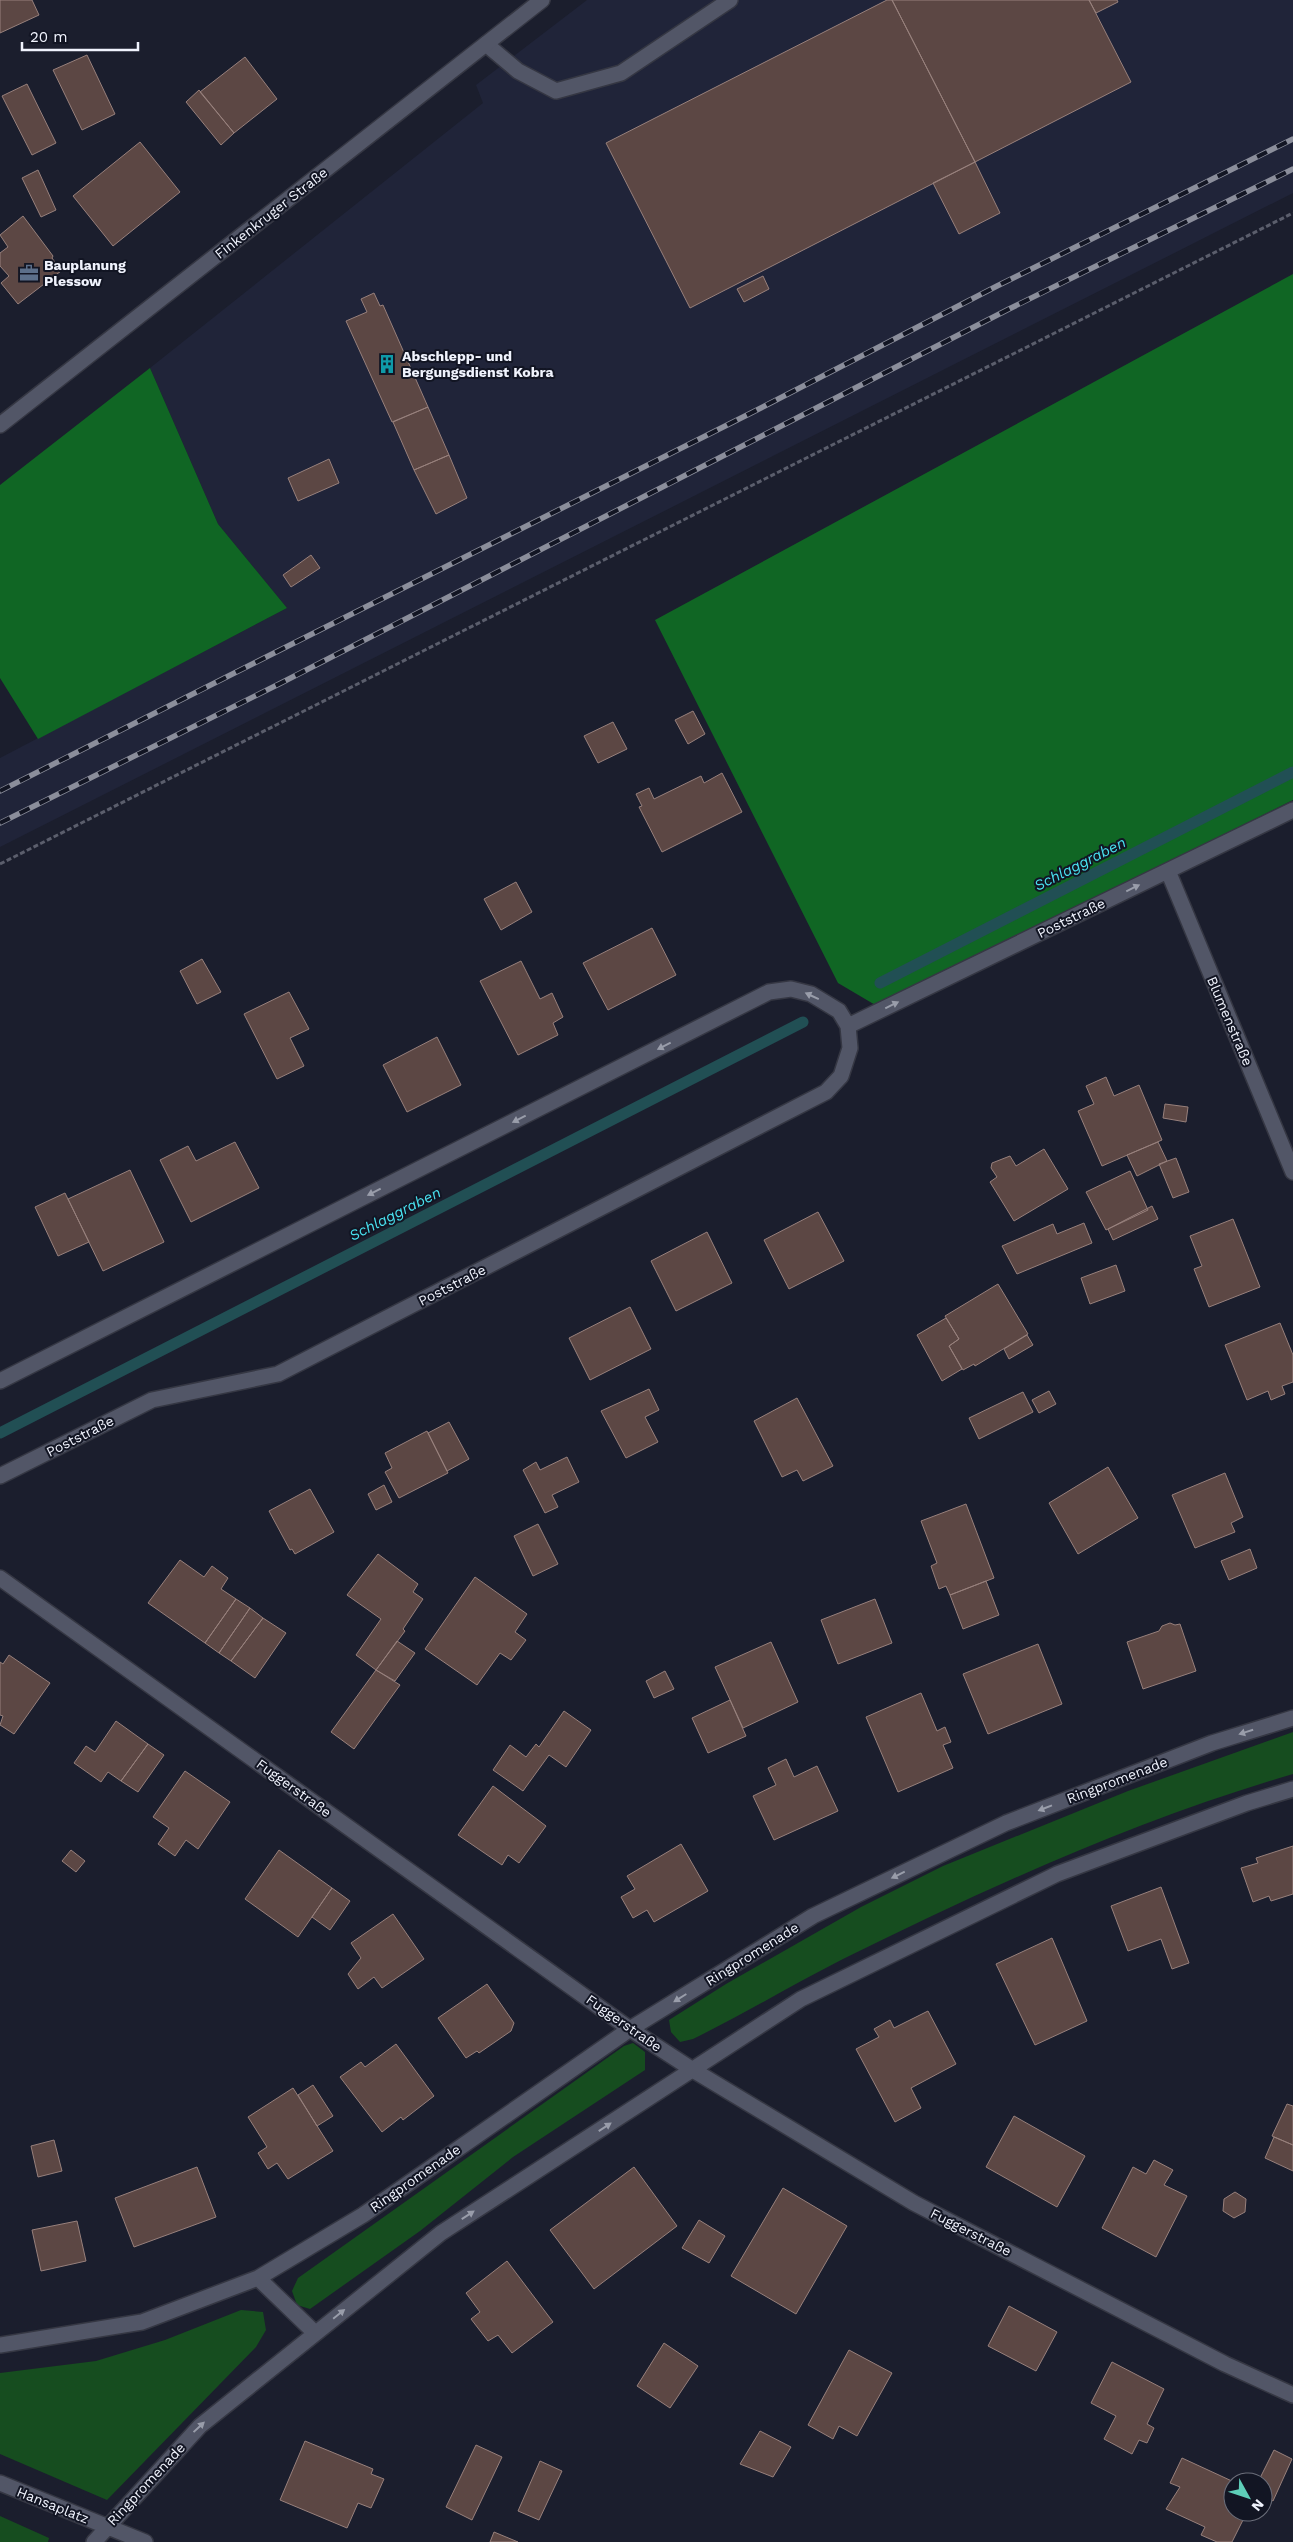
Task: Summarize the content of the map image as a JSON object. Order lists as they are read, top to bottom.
{
  "streets": {
    "street": [
      "Finkenkruger Straße",
      "Poststraße",
      "Blumenstraße",
      "Ringpromenade",
      "Fuggerstraße",
      "Hansaplatz"
    ]
  },
  "crossings": [
    ["Poststraße", "Blumenstraße"],
    ["Ringpromenade", "Fuggerstraße"],
    ["Ringpromenade", "Hansaplatz"]
  ],
  "water": ["Schlaggraben"],
  "places": {
    "office": ["Bauplanung Plessow"],
    "building": ["Abschlepp- und Bergungsdienst Kobra"]
  },
  "scale_bar": "20 m",
  "north": "bottom right"
}
